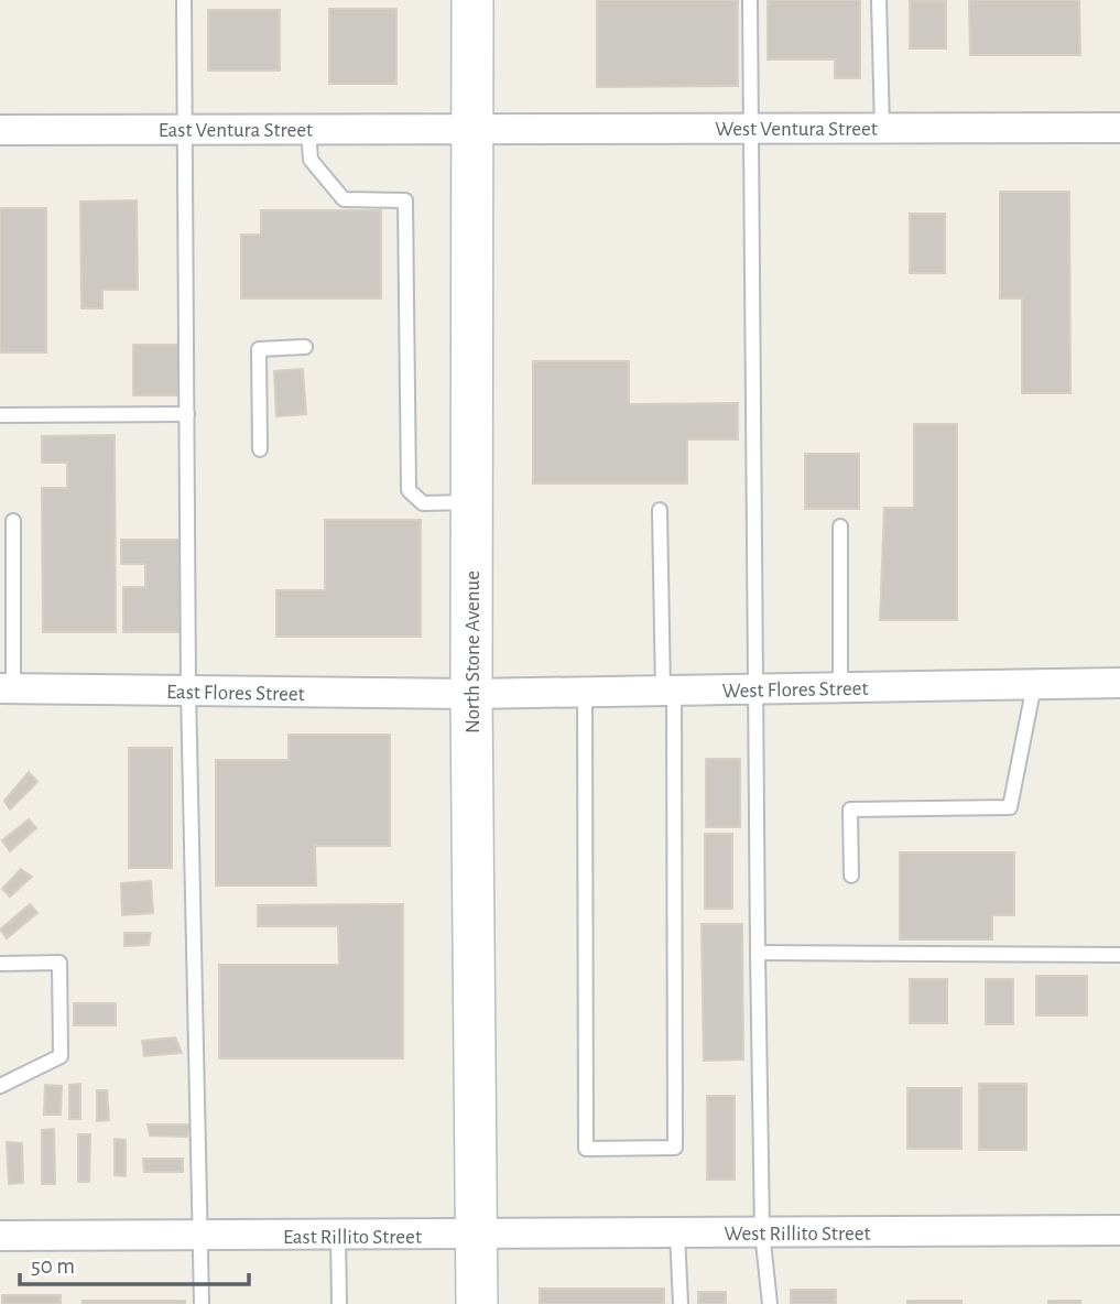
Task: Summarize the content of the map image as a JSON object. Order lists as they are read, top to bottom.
{
  "streets": {
    "main road": ["North Stone Avenue"],
    "street": [
      "West Ventura Street",
      "East Ventura Street",
      "West Flores Street",
      "East Flores Street",
      "West Rillito Street",
      "East Rillito Street"
    ]
  },
  "crossings": [
    ["West Ventura Street", "East Ventura Street"],
    ["West Ventura Street", "North Stone Avenue"],
    ["East Ventura Street", "North Stone Avenue"],
    ["North Stone Avenue", "West Flores Street"],
    ["North Stone Avenue", "East Flores Street"],
    ["North Stone Avenue", "West Rillito Street"],
    ["North Stone Avenue", "East Rillito Street"],
    ["West Flores Street", "East Flores Street"],
    ["West Rillito Street", "East Rillito Street"]
  ],
  "scale_bar": "50 m"
}
